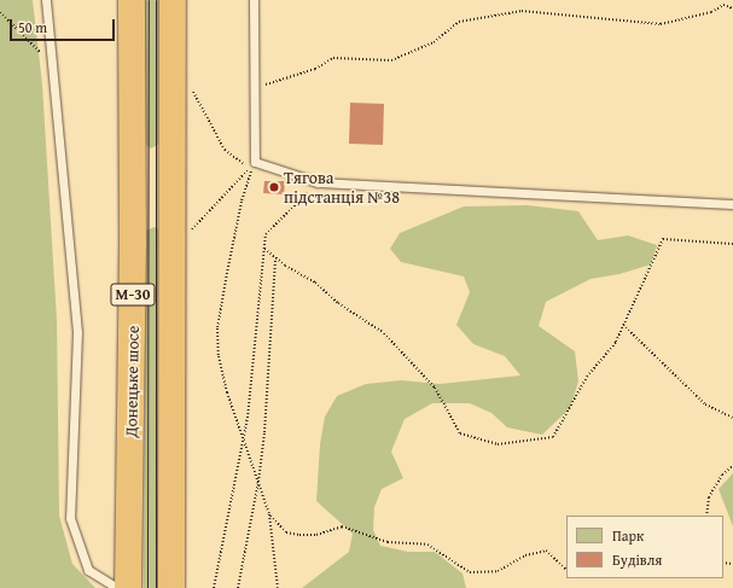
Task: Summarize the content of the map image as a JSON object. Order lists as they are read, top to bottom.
{
  "streets": {
    "highway": ["М-30", "Донецьке шосе"]
  },
  "places": ["Тягова пiдстанцiя №38"],
  "legend": ["Парк", "Будівля"],
  "scale_bar": "50 m"
}
